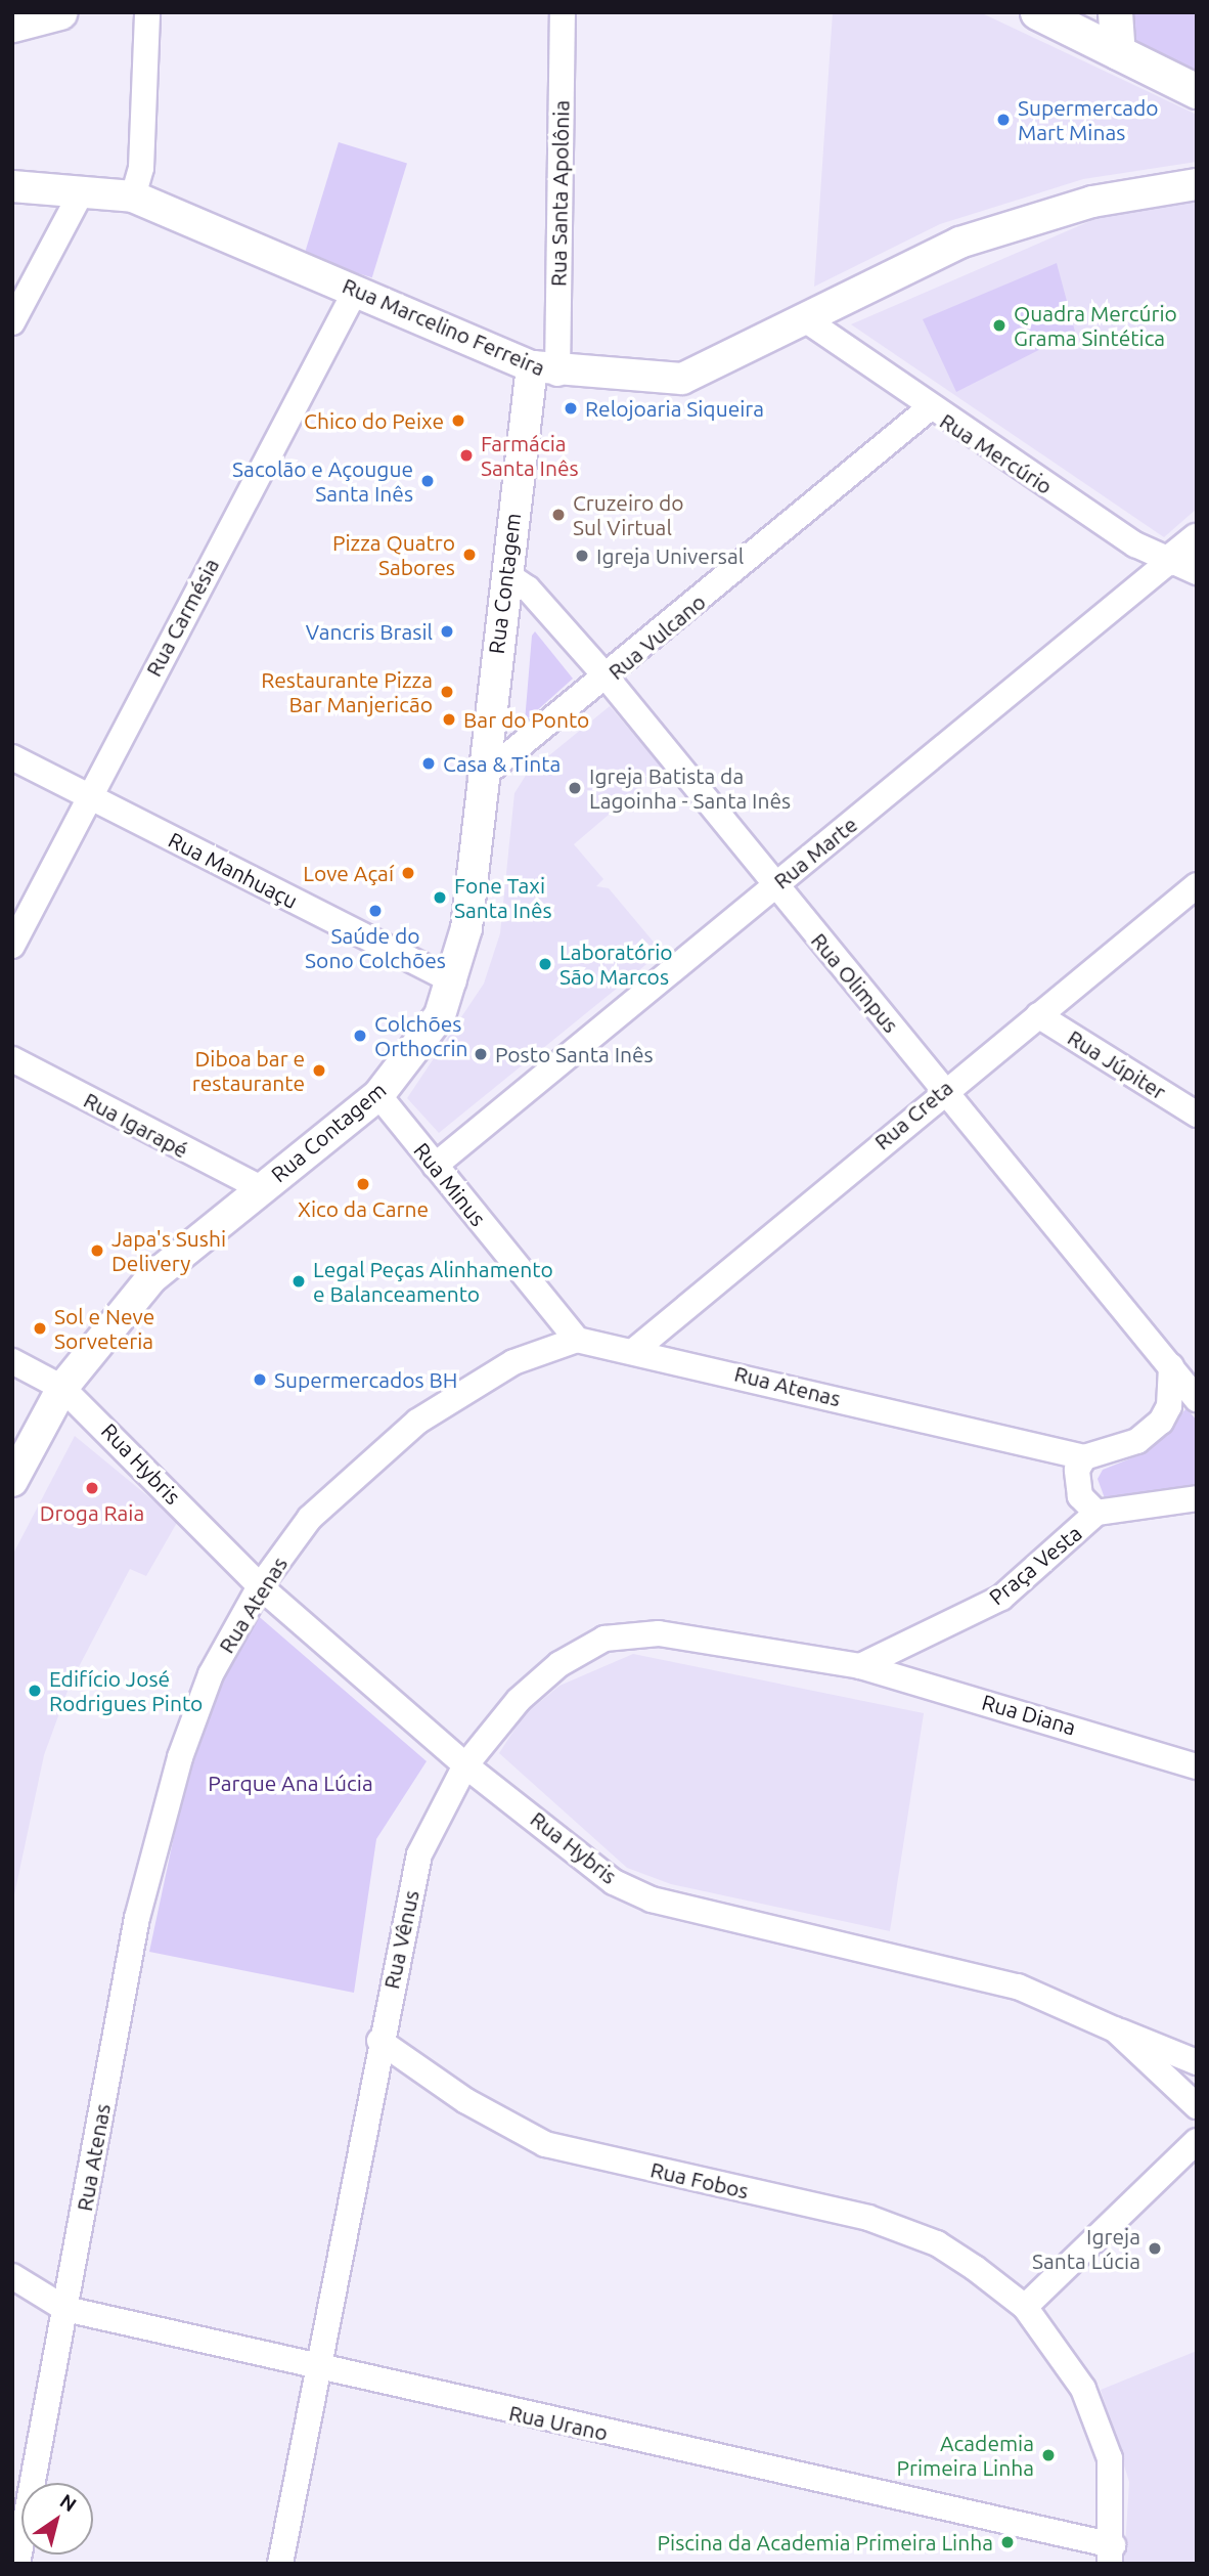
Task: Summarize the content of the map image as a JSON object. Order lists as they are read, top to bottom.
{
  "streets": {
    "street": [
      "Rua Santa Apolônia",
      "Rua Marcelino Ferreira",
      "Rua Mercúrio",
      "Rua Contagem",
      "Rua Carmésia",
      "Rua Vulcano",
      "Rua Marte",
      "Rua Manhuaçu",
      "Rua Olimpus",
      "Rua Júpiter",
      "Rua Creta",
      "Rua Igarapé",
      "Rua Minus",
      "Rua Atenas",
      "Rua Hybris",
      "Praça Vesta",
      "Rua Diana",
      "Rua Vênus",
      "Rua Fobos",
      "Rua Urano"
    ]
  },
  "crossings": [
    ["Rua Santa Apolônia", "Rua Marcelino Ferreira"],
    ["Rua Santa Apolônia", "Rua Contagem"],
    ["Rua Marcelino Ferreira", "Rua Mercúrio"],
    ["Rua Marcelino Ferreira", "Rua Contagem"],
    ["Rua Marcelino Ferreira", "Rua Carmésia"],
    ["Rua Mercúrio", "Rua Vulcano"],
    ["Rua Mercúrio", "Rua Marte"],
    ["Rua Contagem", "Rua Vulcano"],
    ["Rua Contagem", "Rua Manhuaçu"],
    ["Rua Contagem", "Rua Olimpus"],
    ["Rua Contagem", "Rua Igarapé"],
    ["Rua Contagem", "Rua Minus"],
    ["Rua Contagem", "Rua Hybris"],
    ["Rua Carmésia", "Rua Manhuaçu"],
    ["Rua Vulcano", "Rua Olimpus"],
    ["Rua Marte", "Rua Olimpus"],
    ["Rua Marte", "Rua Minus"],
    ["Rua Olimpus", "Rua Creta"],
    ["Rua Júpiter", "Rua Creta"],
    ["Rua Creta", "Rua Atenas"],
    ["Rua Minus", "Rua Atenas"],
    ["Rua Atenas", "Rua Hybris"],
    ["Rua Atenas", "Praça Vesta"],
    ["Rua Atenas", "Rua Urano"],
    ["Rua Hybris", "Rua Vênus"],
    ["Praça Vesta", "Rua Diana"],
    ["Praça Vesta", "Rua Vênus"],
    ["Rua Diana", "Rua Vênus"],
    ["Rua Vênus", "Rua Fobos"],
    ["Rua Vênus", "Rua Urano"],
    ["Rua Fobos", "Rua Urano"]
  ],
  "parks": ["Parque Ana Lúcia"],
  "places": [
    "Supermercado Mart Minas",
    "Quadra Mercúrio Grama Sintética",
    "Relojoaria Siqueira",
    "Chico do Peixe",
    "Farmácia Santa Inês",
    "Sacolão e Açougue Santa Inês",
    "Cruzeiro do Sul Virtual",
    "Pizza Quatro Sabores",
    "Igreja Universal",
    "Vancris Brasil",
    "Restaurante Pizza Bar Manjericão",
    "Bar do Ponto",
    "Casa & Tinta",
    "Igreja Batista da Lagoinha - Santa Inês",
    "Love Açaí",
    "Fone Taxi Santa Inês",
    "Saúde do Sono Colchões",
    "Laboratório São Marcos",
    "Colchões Orthocrin",
    "Posto Santa Inês",
    "Diboa bar e restaurante",
    "Xico da Carne",
    "Japa's Sushi Delivery",
    "Legal Peças Alinhamento e Balanceamento",
    "Sol e Neve Sorveteria",
    "Supermercados BH",
    "Droga Raia",
    "Edifício José Rodrigues Pinto",
    "Igreja Santa Lúcia",
    "Academia Primeira Linha",
    "Piscina da Academia Primeira Linha"
  ],
  "north": "top right"
}
